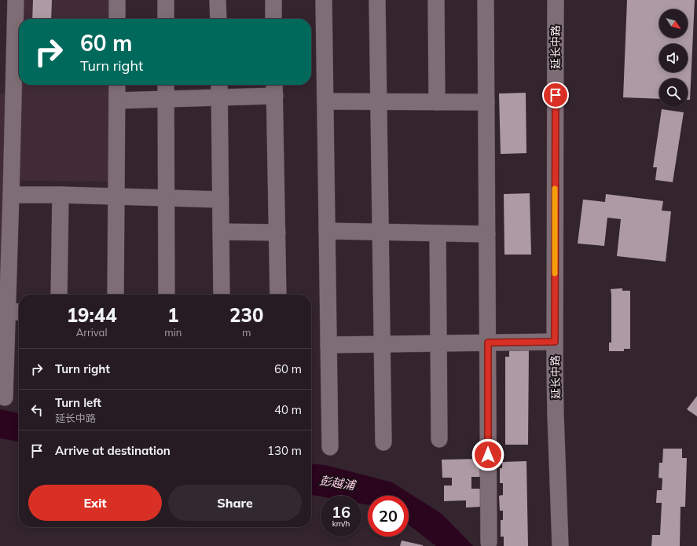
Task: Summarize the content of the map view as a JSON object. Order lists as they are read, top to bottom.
{
  "streets": {
    "street": ["延长中路"]
  },
  "water": ["彭越浦"],
  "north": "bottom right",
  "page": {
    "turn": ["60 m", "Turn right"],
    "eta": [
      "19:44",
      "Arrival",
      "1",
      "min",
      "230",
      "m"
    ],
    "list": [
      {
        "name": "Turn right",
        "value": "60 m"
      },
      {
        "name": "Turn left",
        "note": "延长中路",
        "value": "40 m"
      },
      {
        "name": "Arrive at destination",
        "value": "130 m"
      }
    ],
    "buttons": ["Exit", "Share"],
    "speed": "16 km/h",
    "limit": "20"
  }
}
